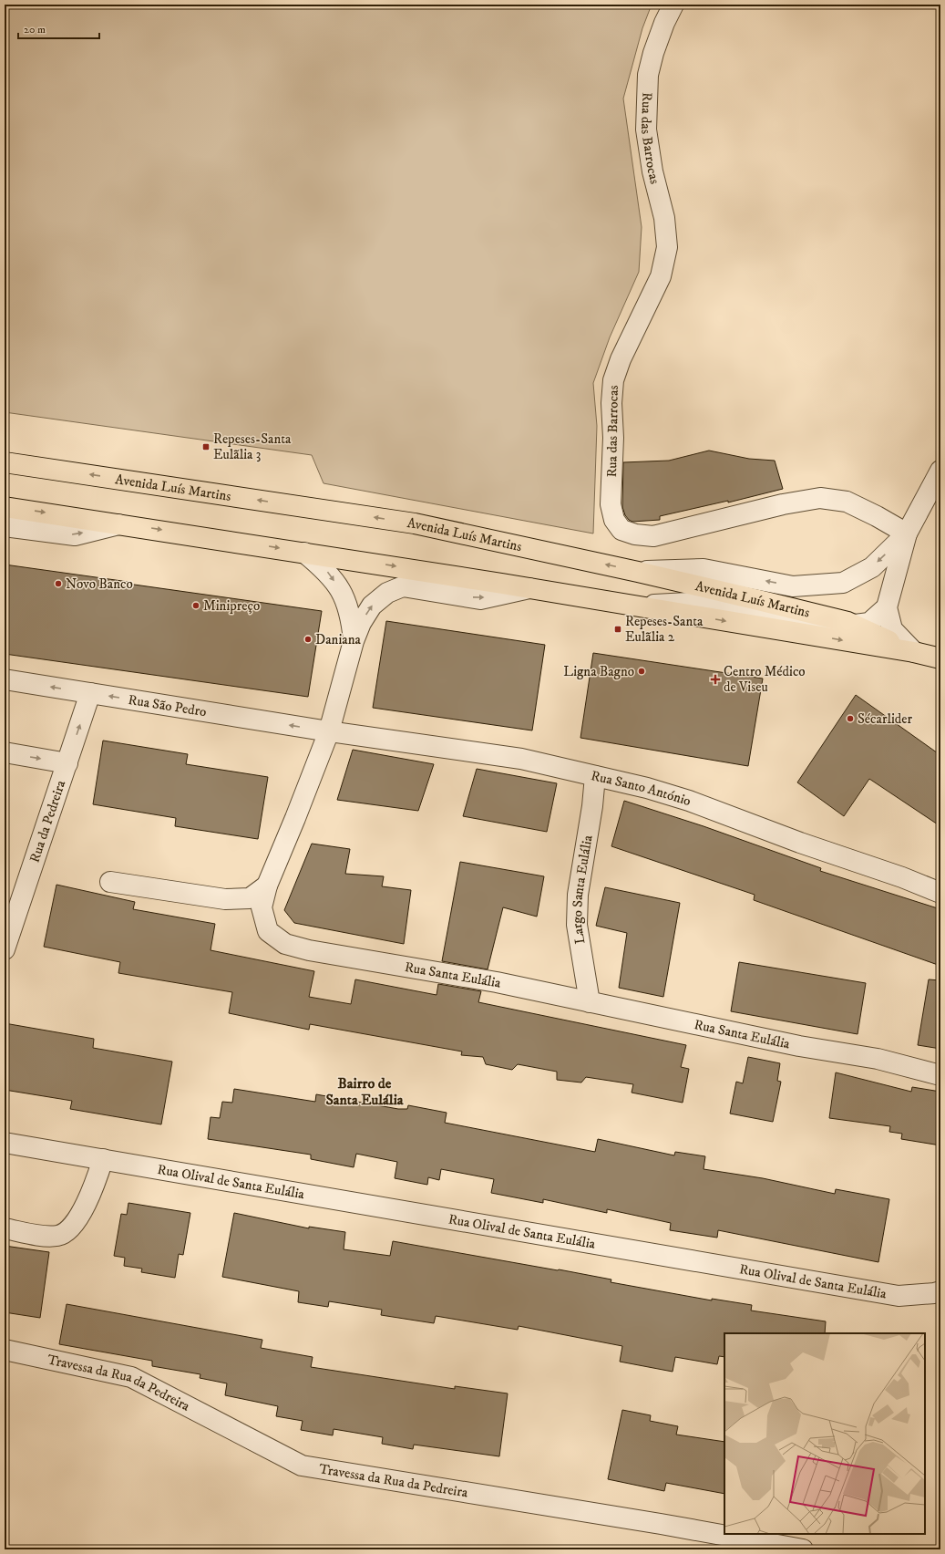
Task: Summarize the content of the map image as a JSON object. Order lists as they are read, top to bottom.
{
  "streets": {
    "main road": ["Avenida Luís Martins"],
    "street": [
      "Rua das Barrocas",
      "Rua São Pedro",
      "Rua Santo António",
      "Rua da Pedreira",
      "Largo Santa Eulália",
      "Rua Santa Eulália",
      "Rua Olival de Santa Eulália",
      "Travessa da Rua da Pedreira"
    ]
  },
  "crossings": [
    ["Rua São Pedro", "Rua Santo António"],
    ["Rua São Pedro", "Rua da Pedreira"],
    ["Rua São Pedro", "Rua Santa Eulália"],
    ["Rua Santo António", "Largo Santa Eulália"],
    ["Rua Santo António", "Rua Santa Eulália"],
    ["Largo Santa Eulália", "Rua Santa Eulália"]
  ],
  "districts": ["Bairro de Santa Eulália"],
  "places": {
    "transit": ["Repeses-Santa Eulãlia 3", "Repeses-Santa Eulãlia 2"],
    "other": [
      "Novo Banco",
      "Minipreço",
      "Daniana",
      "Ligna Bagno",
      "Sécarlider"
    ],
    "health": ["Centro Médico de Viseu"]
  },
  "scale_bar": "20 m"
}
